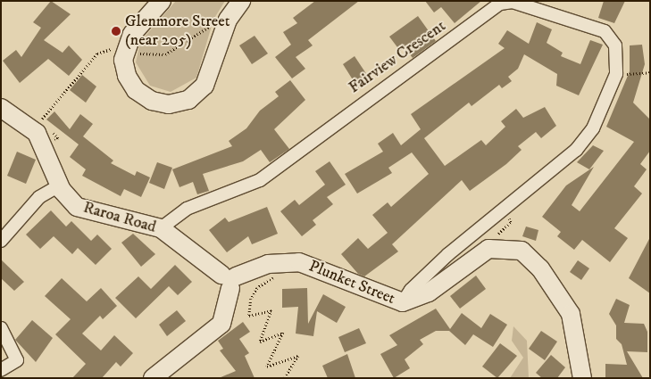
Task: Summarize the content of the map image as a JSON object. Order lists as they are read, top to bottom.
{
  "streets": {
    "main road": ["Raroa Road", "Plunket Street"],
    "street": ["Fairview Crescent"]
  },
  "crossings": [
    ["Fairview Crescent", "Raroa Road"],
    ["Fairview Crescent", "Plunket Street"],
    ["Raroa Road", "Plunket Street"]
  ],
  "places": ["Glenmore Street (near 205)"]
}
